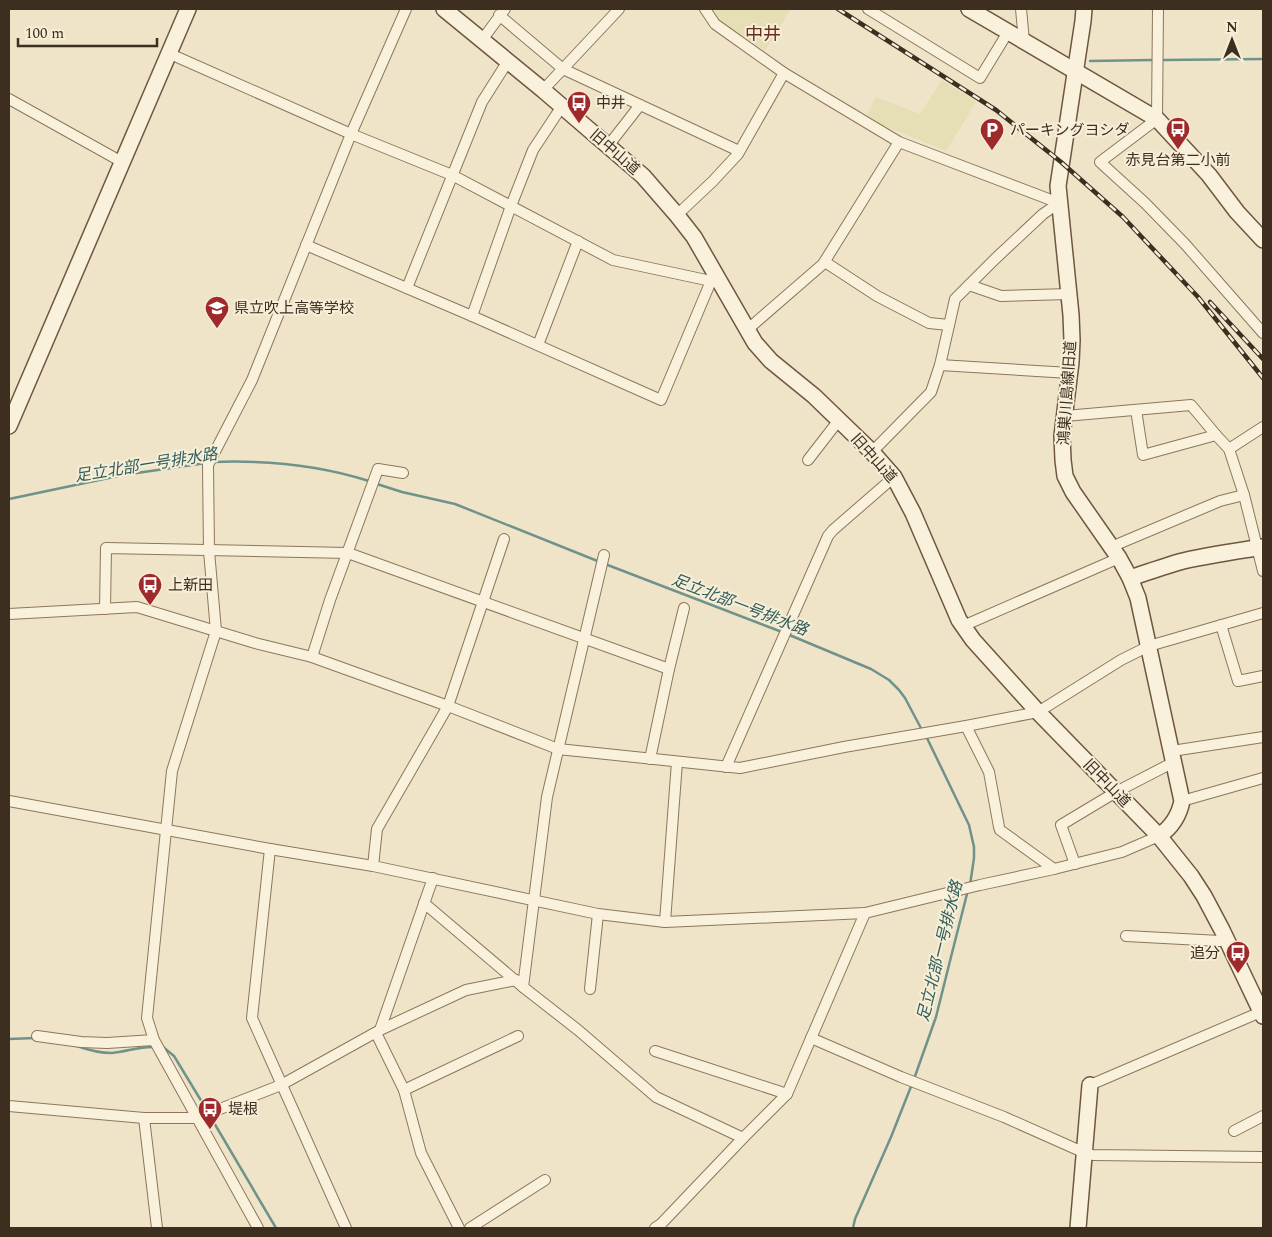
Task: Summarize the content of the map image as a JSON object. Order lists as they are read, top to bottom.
{
  "streets": {
    "street": ["旧中山道", "鴻巣川島線旧道"]
  },
  "districts": ["中井"],
  "water": ["足立北部一号排水路"],
  "places": {
    "bus stop": [
      "中井",
      "赤見台第二小前",
      "上新田",
      "追分",
      "堤根"
    ],
    "parking": ["パーキングヨシダ"],
    "school or university": ["県立吹上高等学校"]
  },
  "scale_bar": "100 m",
  "north": "top"
}
